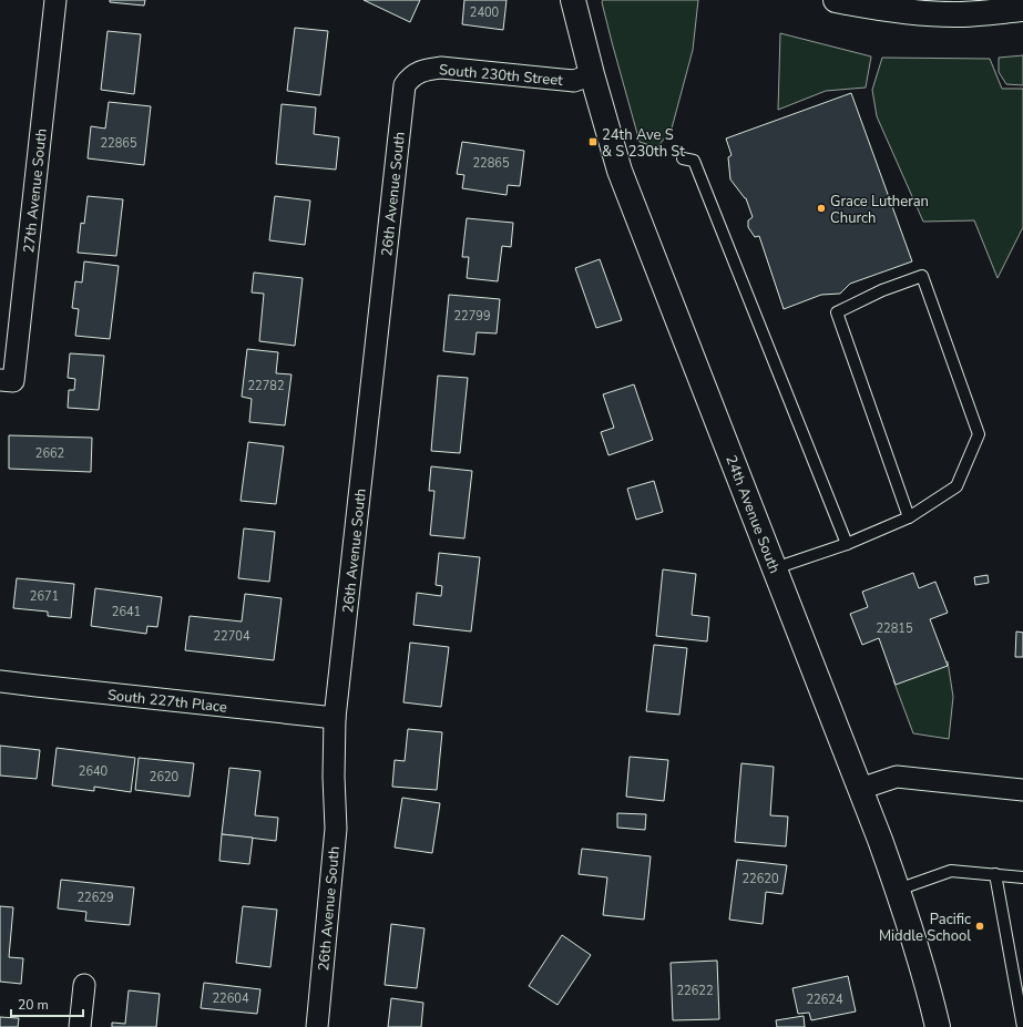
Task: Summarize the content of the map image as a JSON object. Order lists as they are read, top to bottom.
{
  "streets": {
    "street": [
      "South 230th Street",
      "27th Avenue South",
      "26th Avenue South",
      "24th Avenue South",
      "South 227th Place"
    ]
  },
  "crossings": [
    ["South 230th Street", "26th Avenue South"],
    ["South 230th Street", "24th Avenue South"],
    ["26th Avenue South", "South 227th Place"]
  ],
  "places": {
    "transit": ["24th Ave S & S 230th St"],
    "other": ["Grace Lutheran Church", "Pacific Middle School"]
  },
  "house_numbers": [
    "2400",
    "22865",
    "22865",
    "22799",
    "22782",
    "2662",
    "2671",
    "2641",
    "22815",
    "22704",
    "2640",
    "2620",
    "22620",
    "22629",
    "22622",
    "22604",
    "22624"
  ],
  "scale_bar": "20 m"
}
